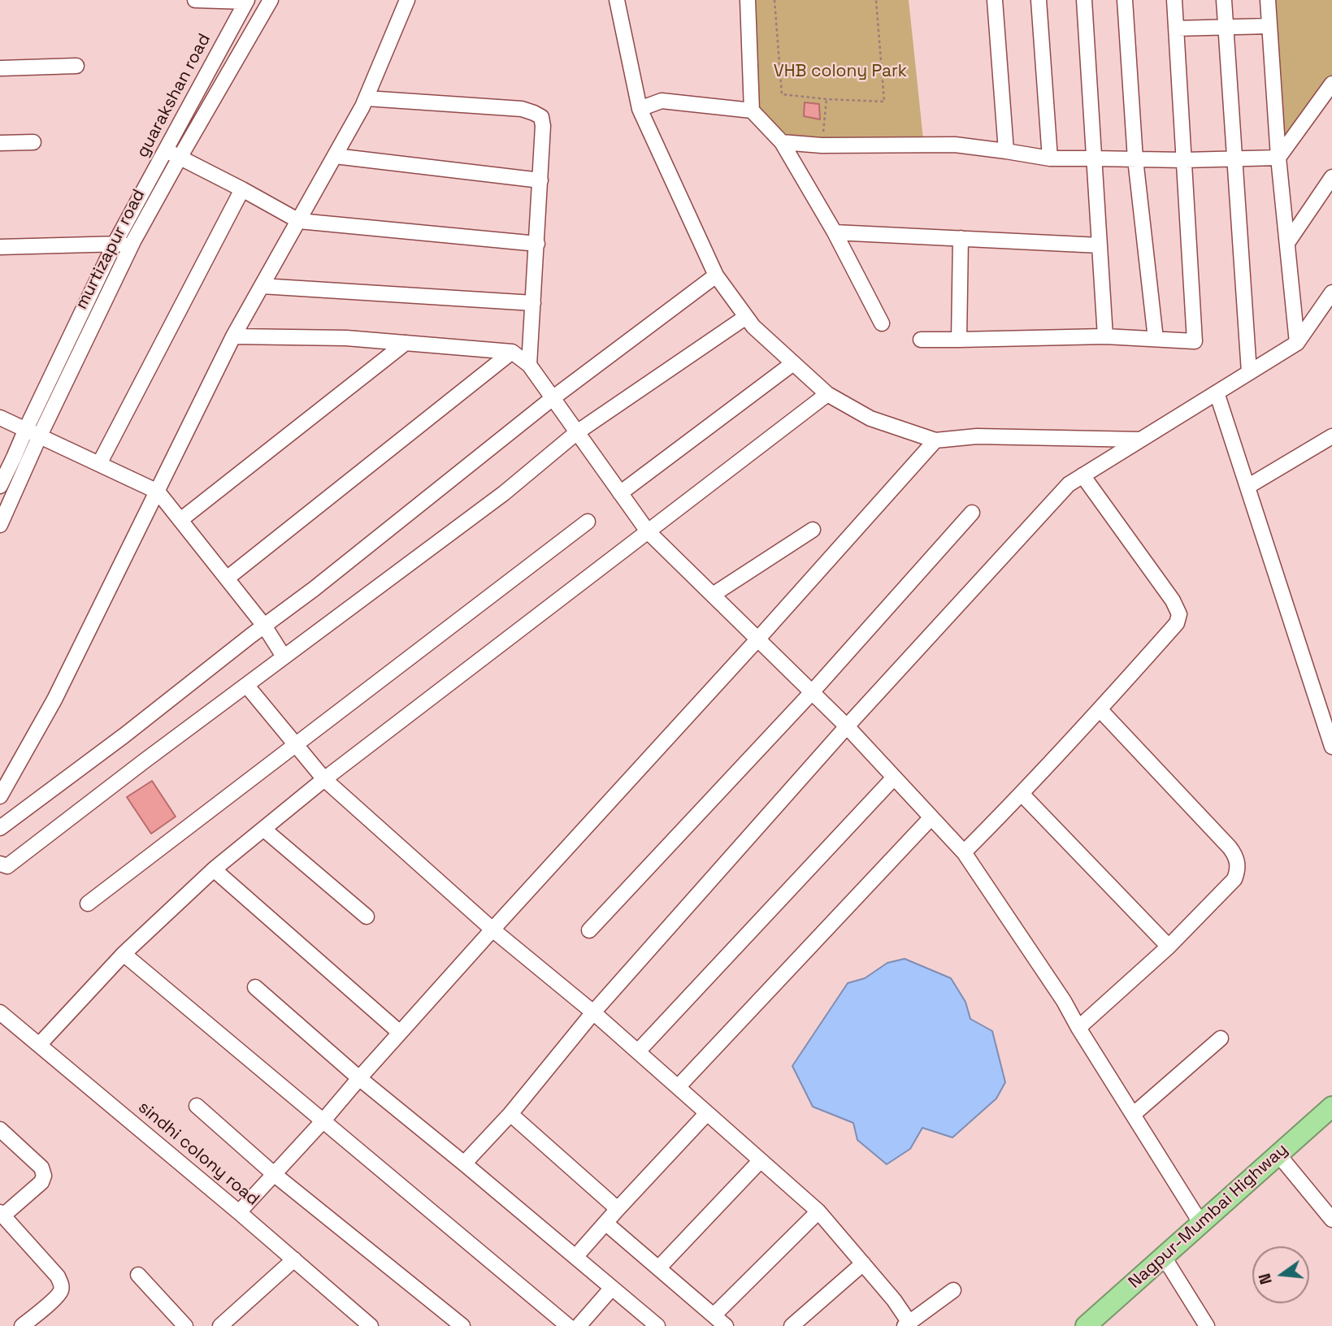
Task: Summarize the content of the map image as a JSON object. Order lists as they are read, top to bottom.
{
  "streets": {
    "highway": ["Nagpur-Mumbai Highway"],
    "street": ["guarakshan road", "murtizapur road", "sindhi colony road"]
  },
  "parks": ["VHB colony Park"],
  "north": "left"
}
